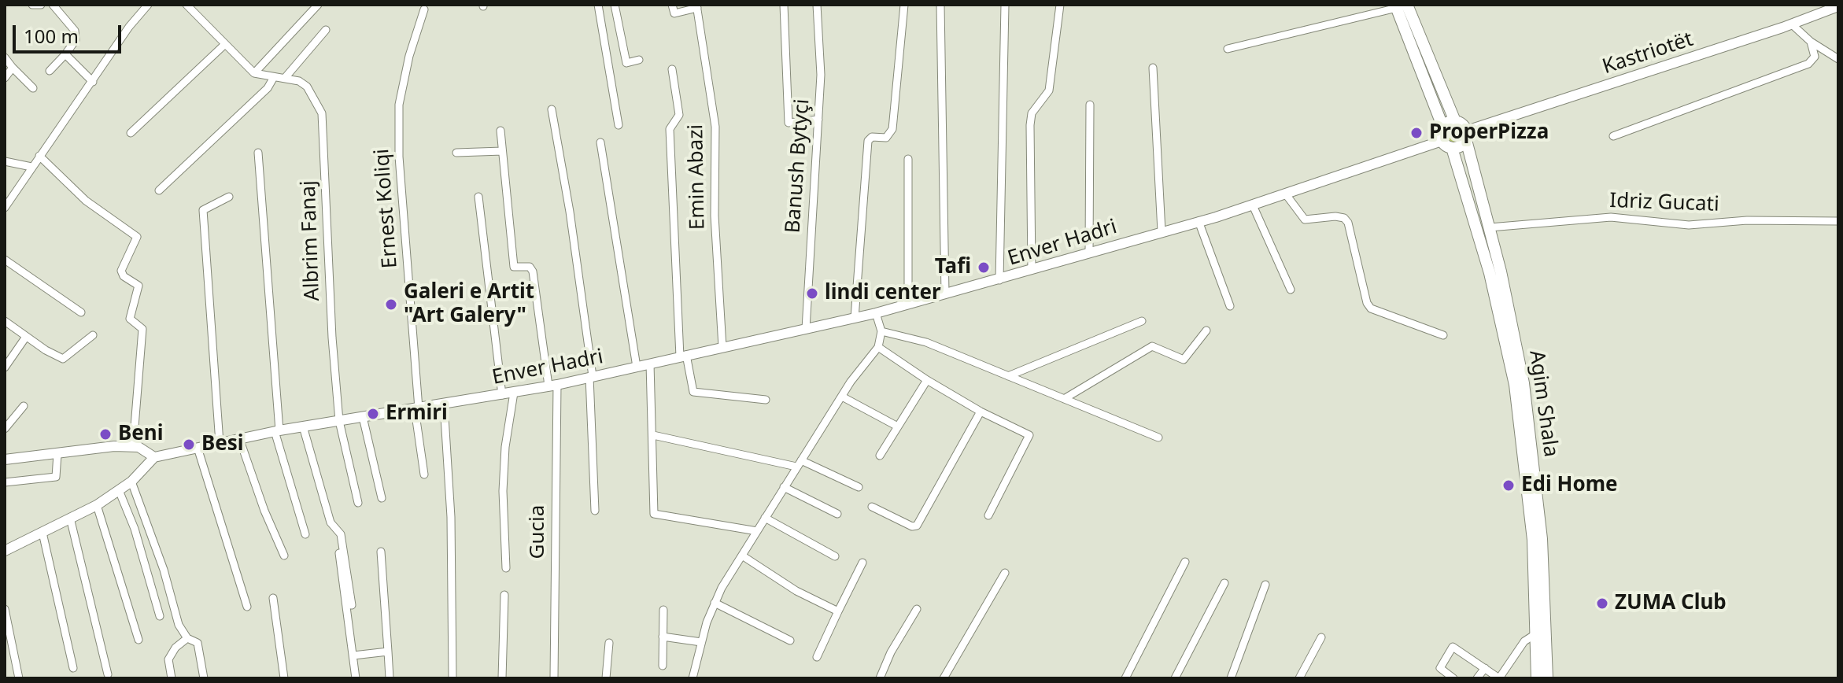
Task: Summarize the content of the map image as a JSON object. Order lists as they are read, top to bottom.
{
  "streets": {
    "main road": ["Agim Shala"],
    "street": [
      "Kastriotët",
      "Banush Bytyçi",
      "Emin Abazi",
      "Idriz Gucati",
      "Ernest Koliqi",
      "Albrim Fanaj",
      "Enver Hadri",
      "Gucia"
    ]
  },
  "crossings": [
    ["Kastriotët", "Enver Hadri"],
    ["Kastriotët", "Agim Shala"],
    ["Banush Bytyçi", "Enver Hadri"],
    ["Emin Abazi", "Enver Hadri"],
    ["Idriz Gucati", "Agim Shala"],
    ["Ernest Koliqi", "Enver Hadri"],
    ["Albrim Fanaj", "Enver Hadri"],
    ["Enver Hadri", "Agim Shala"],
    ["Enver Hadri", "Gucia"]
  ],
  "places": [
    "ProperPizza",
    "Tafi",
    "lindi center",
    "Galeri e Artit \"Art Galery\"",
    "Ermiri",
    "Beni",
    "Besi",
    "Edi Home",
    "ZUMA Club"
  ],
  "scale_bar": "100 m"
}
